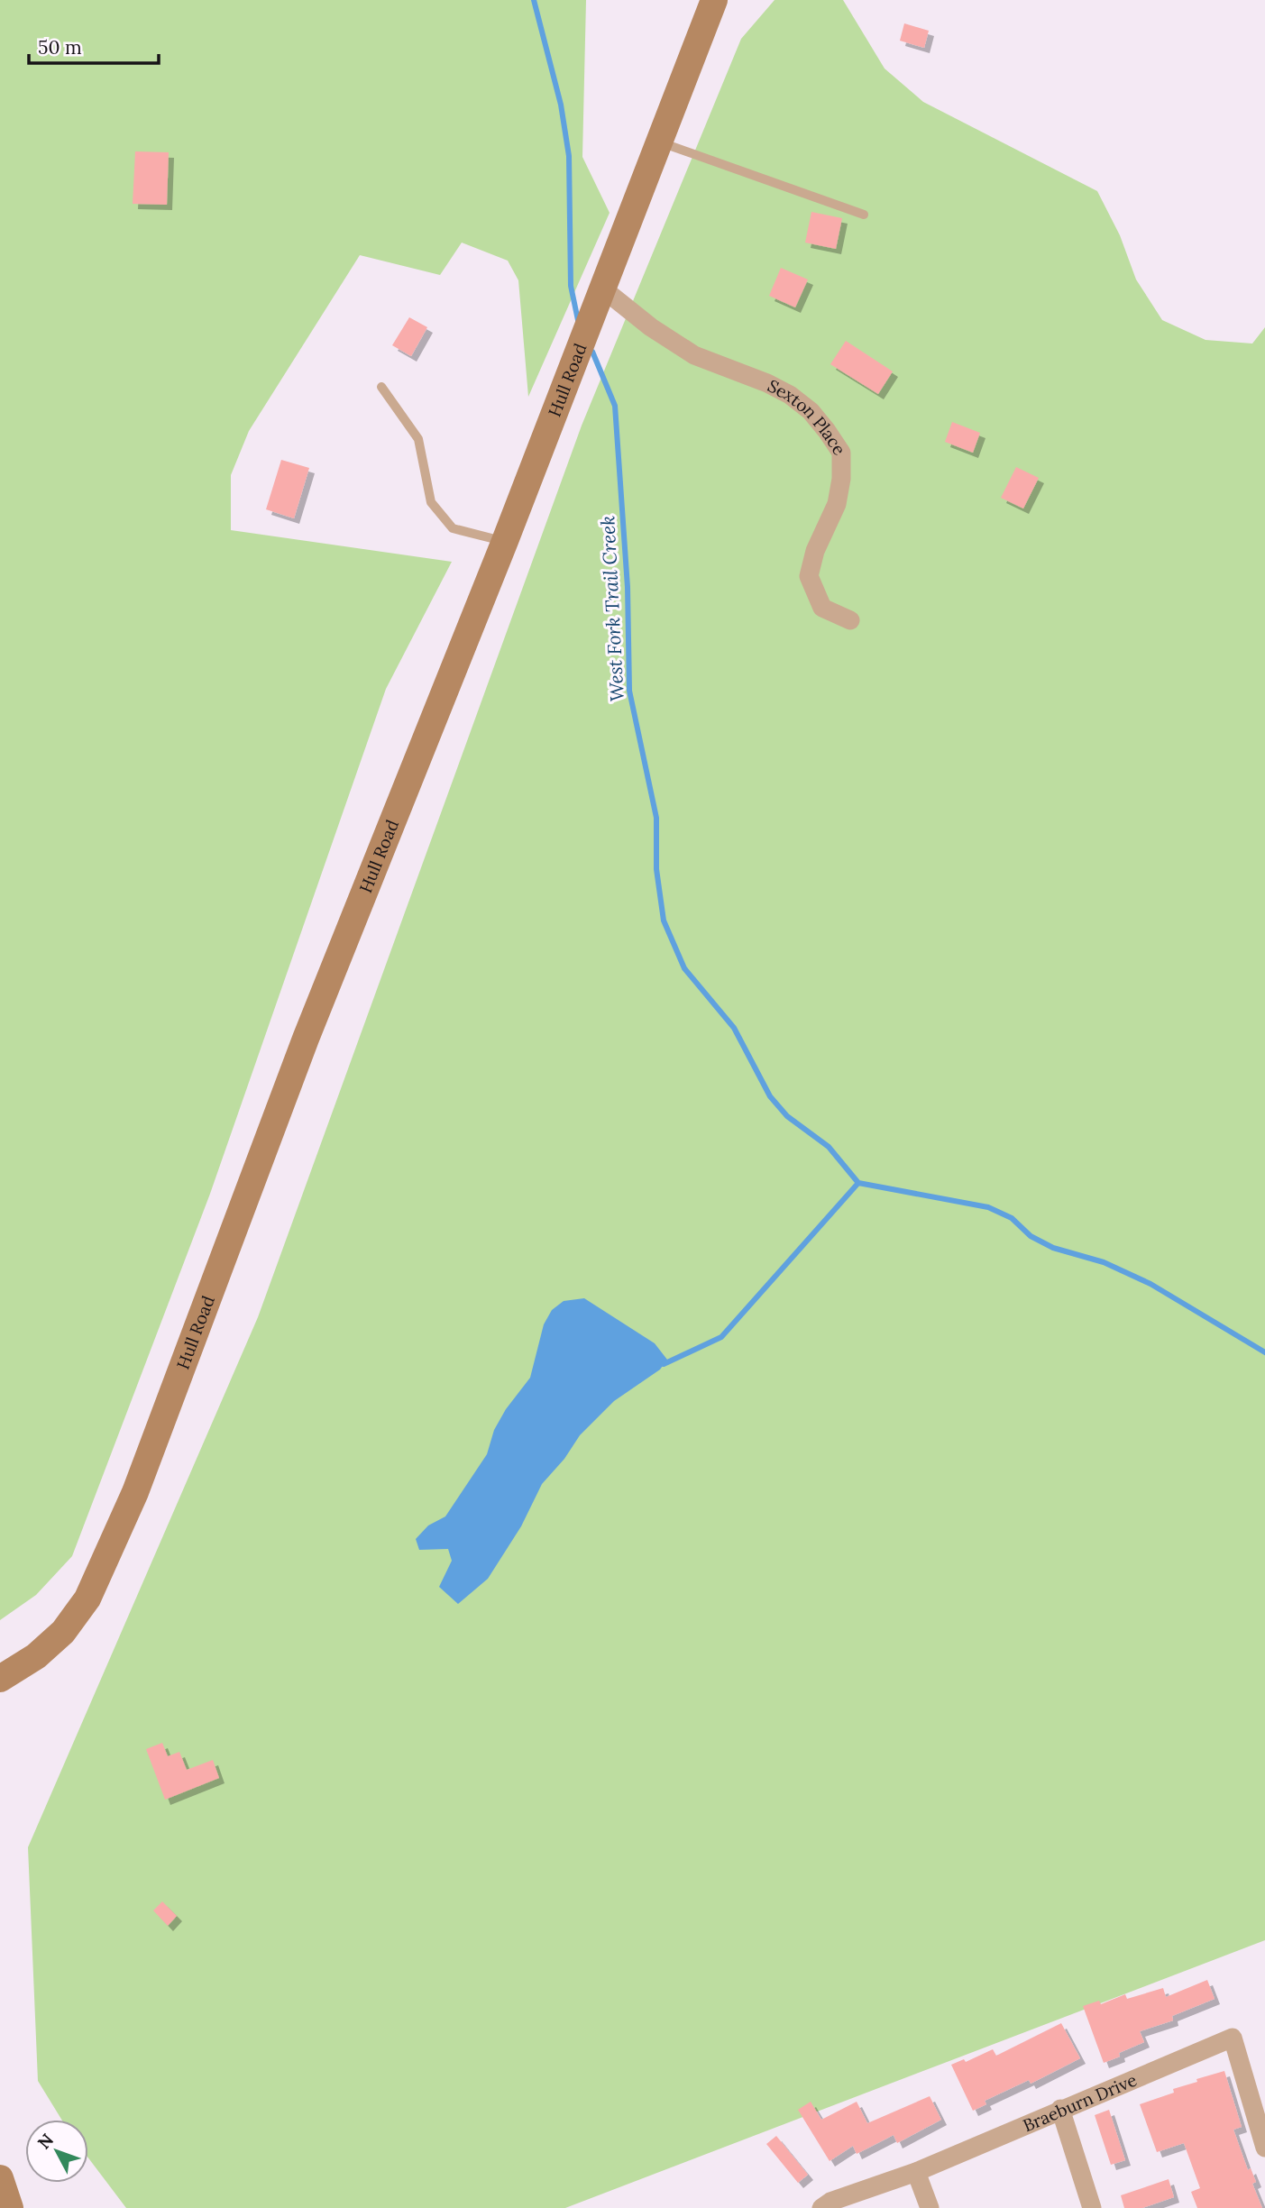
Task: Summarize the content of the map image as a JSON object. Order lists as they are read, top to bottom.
{
  "streets": {
    "main road": ["Hull Road"],
    "street": ["Sexton Place", "Braeburn Drive"]
  },
  "crossings": [
    ["Hull Road", "Sexton Place"]
  ],
  "water": ["West Fork Trail Creek"],
  "scale_bar": "50 m",
  "north": "top left"
}
